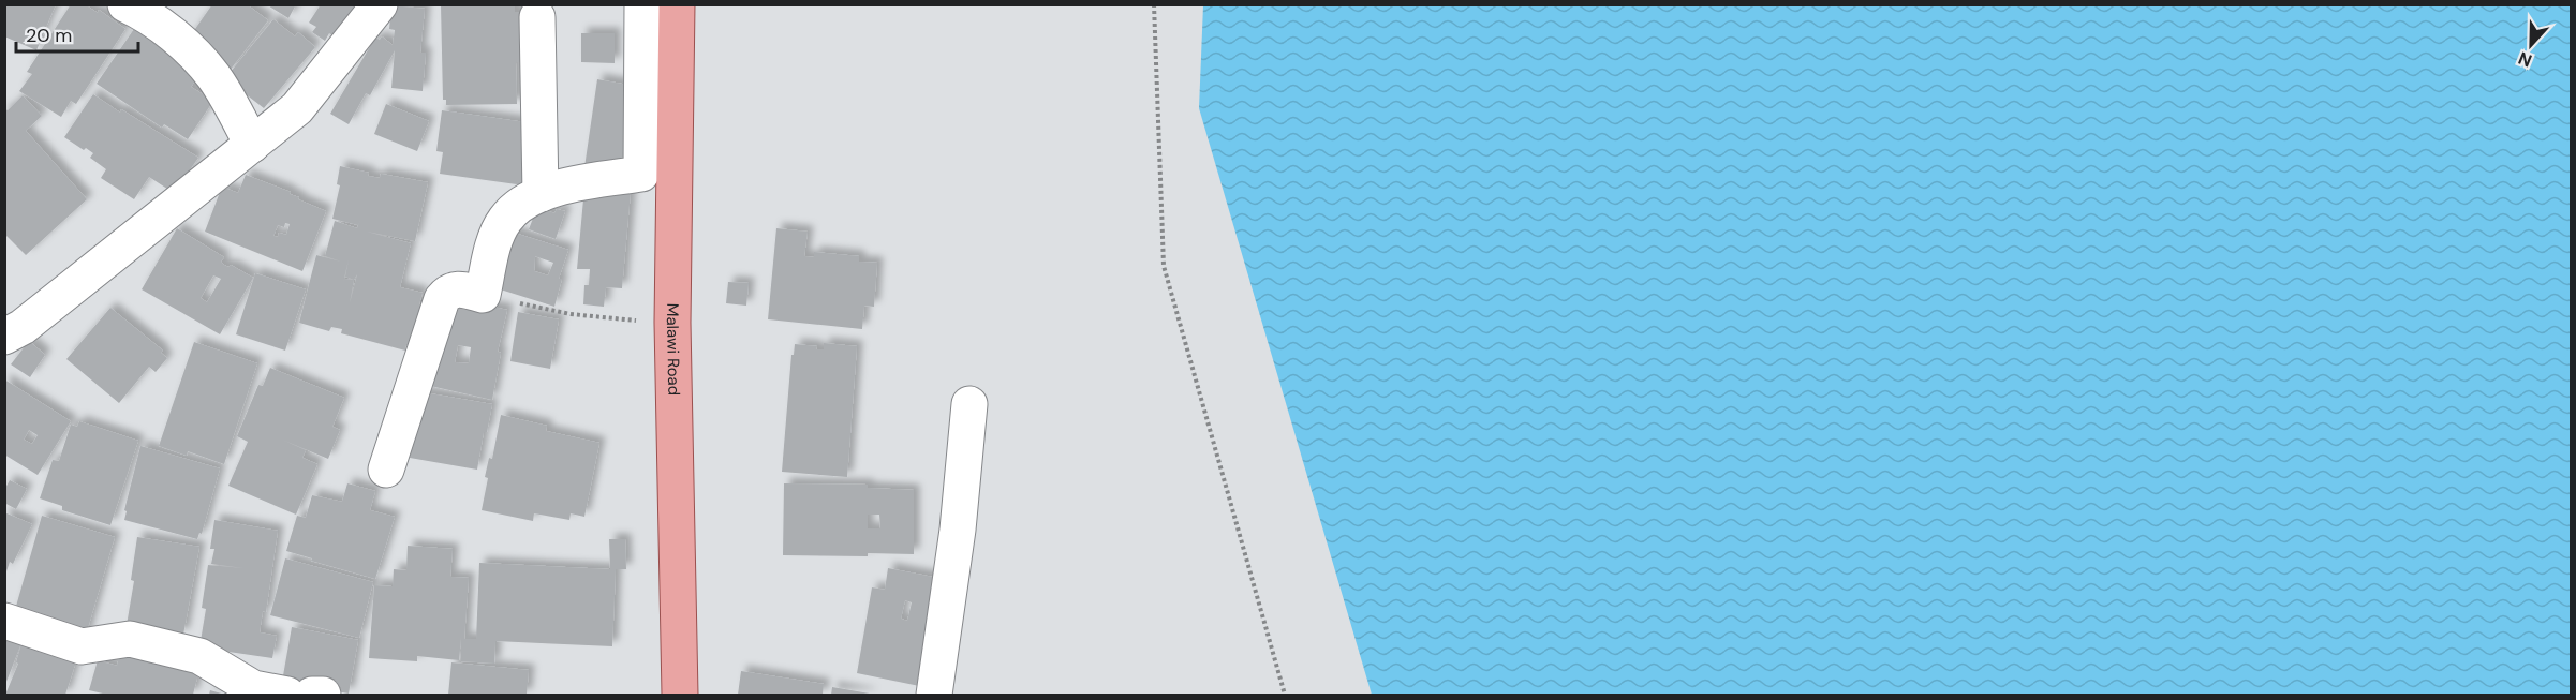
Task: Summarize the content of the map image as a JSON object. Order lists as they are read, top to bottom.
{
  "streets": {
    "main road": ["Malawi Road"]
  },
  "scale_bar": "20 m",
  "north": "bottom"
}
